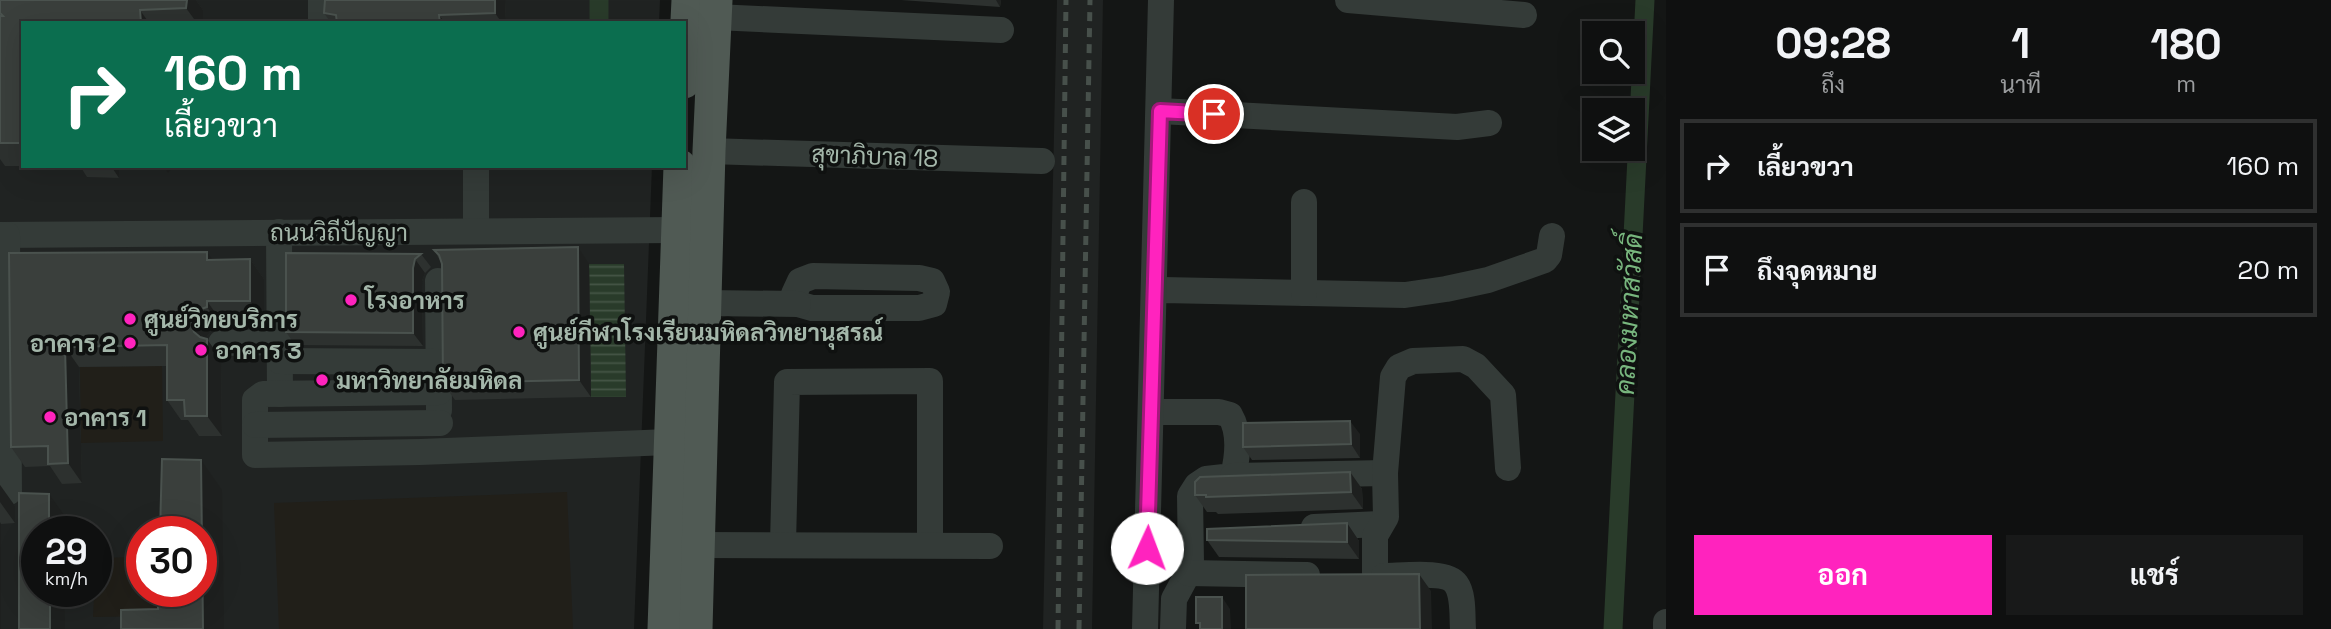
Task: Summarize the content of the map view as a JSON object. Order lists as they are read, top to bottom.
{
  "streets": {
    "street": ["สุขาภิบาล 18", "ถนนวิถีปัญญา"]
  },
  "water": ["คลองมหาสวัสดิ์"],
  "places": [
    "โรงอาหาร",
    "ศูนย์วิทยบริการ",
    "ศูนย์กีฬาโรงเรียนมหิดลวิทยานุสรณ์",
    "อาคาร 2",
    "อาคาร 3",
    "มหาวิทยาลัยมหิดล",
    "อาคาร 1"
  ],
  "page": {
    "eta": [
      "09:28",
      "ถึง",
      "1",
      "นาที",
      "180",
      "m"
    ],
    "turn": ["160 m", "เลี้ยวขวา"],
    "list": [
      {
        "name": "เลี้ยวขวา",
        "value": "160 m"
      },
      {
        "name": "ถึงจุดหมาย",
        "value": "20 m"
      }
    ],
    "speed": "29 km/h",
    "limit": "30",
    "buttons": ["ออก", "แชร์"]
  }
}
